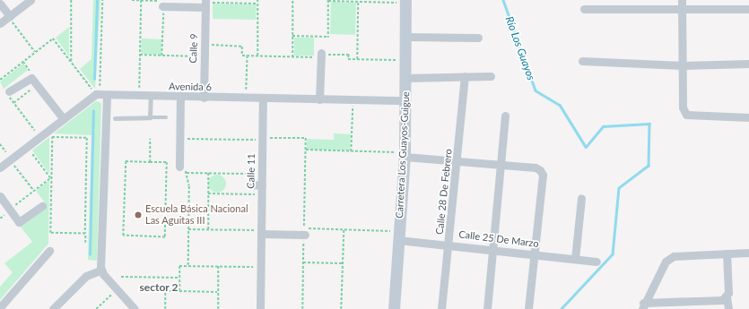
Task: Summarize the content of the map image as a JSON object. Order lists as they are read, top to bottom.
{
  "streets": {
    "main road": ["Carretera Los Guayos-Guigue"],
    "street": [
      "Calle 9",
      "Avenida 6",
      "Calle 11",
      "Calle 28 De Febrero",
      "Calle 25 De Marzo"
    ]
  },
  "crossings": [
    ["Calle 9", "Avenida 6"],
    ["Avenida 6", "Carretera Los Guayos-Guigue"],
    ["Avenida 6", "Calle 11"],
    ["Carretera Los Guayos-Guigue", "Calle 25 De Marzo"],
    ["Calle 28 De Febrero", "Calle 25 De Marzo"]
  ],
  "districts": ["sector 2"],
  "water": ["Río Los Guayos"],
  "places": ["Escuela Básica Nacional Las Aguitas III"]
}
